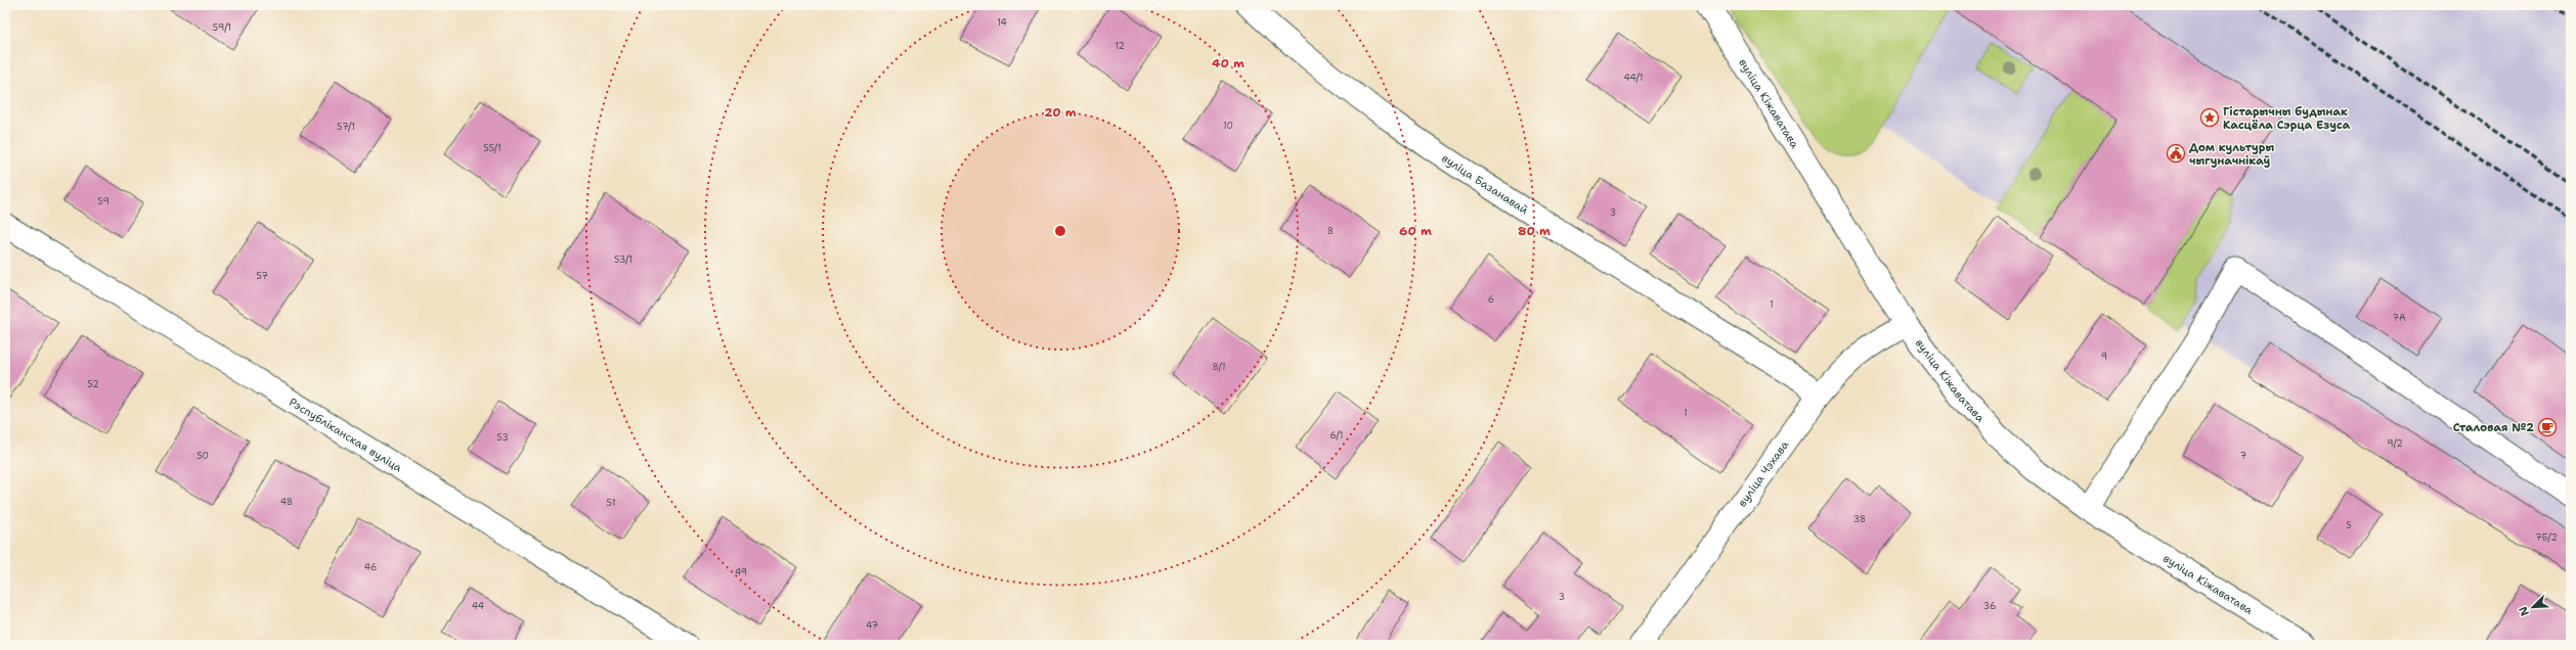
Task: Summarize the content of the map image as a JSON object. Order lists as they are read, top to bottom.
{
  "streets": {
    "street": [
      "вуліца Кіжаватава",
      "вуліца Базанавай",
      "Рэспубліканская вуліца",
      "вуліца Чэхава"
    ]
  },
  "crossings": [
    ["вуліца Кіжаватава", "вуліца Чэхава"],
    ["вуліца Базанавай", "вуліца Чэхава"]
  ],
  "places": {
    "place": ["Гістарычны будынак Касцёла Сэрца Езуса"],
    "public building": ["Дом культуры чыгуначнікаў"],
    "cafe": ["Сталовая №2"]
  },
  "house_numbers": [
    "14",
    "59/1",
    "12",
    "44/1",
    "10",
    "57/1",
    "55/1",
    "59",
    "3",
    "8",
    "53/1",
    "57",
    "6",
    "1",
    "7А",
    "9",
    "8/1",
    "52",
    "1",
    "6/1",
    "53",
    "9/2",
    "50",
    "7",
    "48",
    "51",
    "38",
    "5",
    "7Б/2",
    "46",
    "49",
    "3",
    "44",
    "36",
    "47"
  ],
  "north": "bottom left",
  "rings": [
    "40 m",
    "20 m",
    "60 m",
    "80 m"
  ]
}
